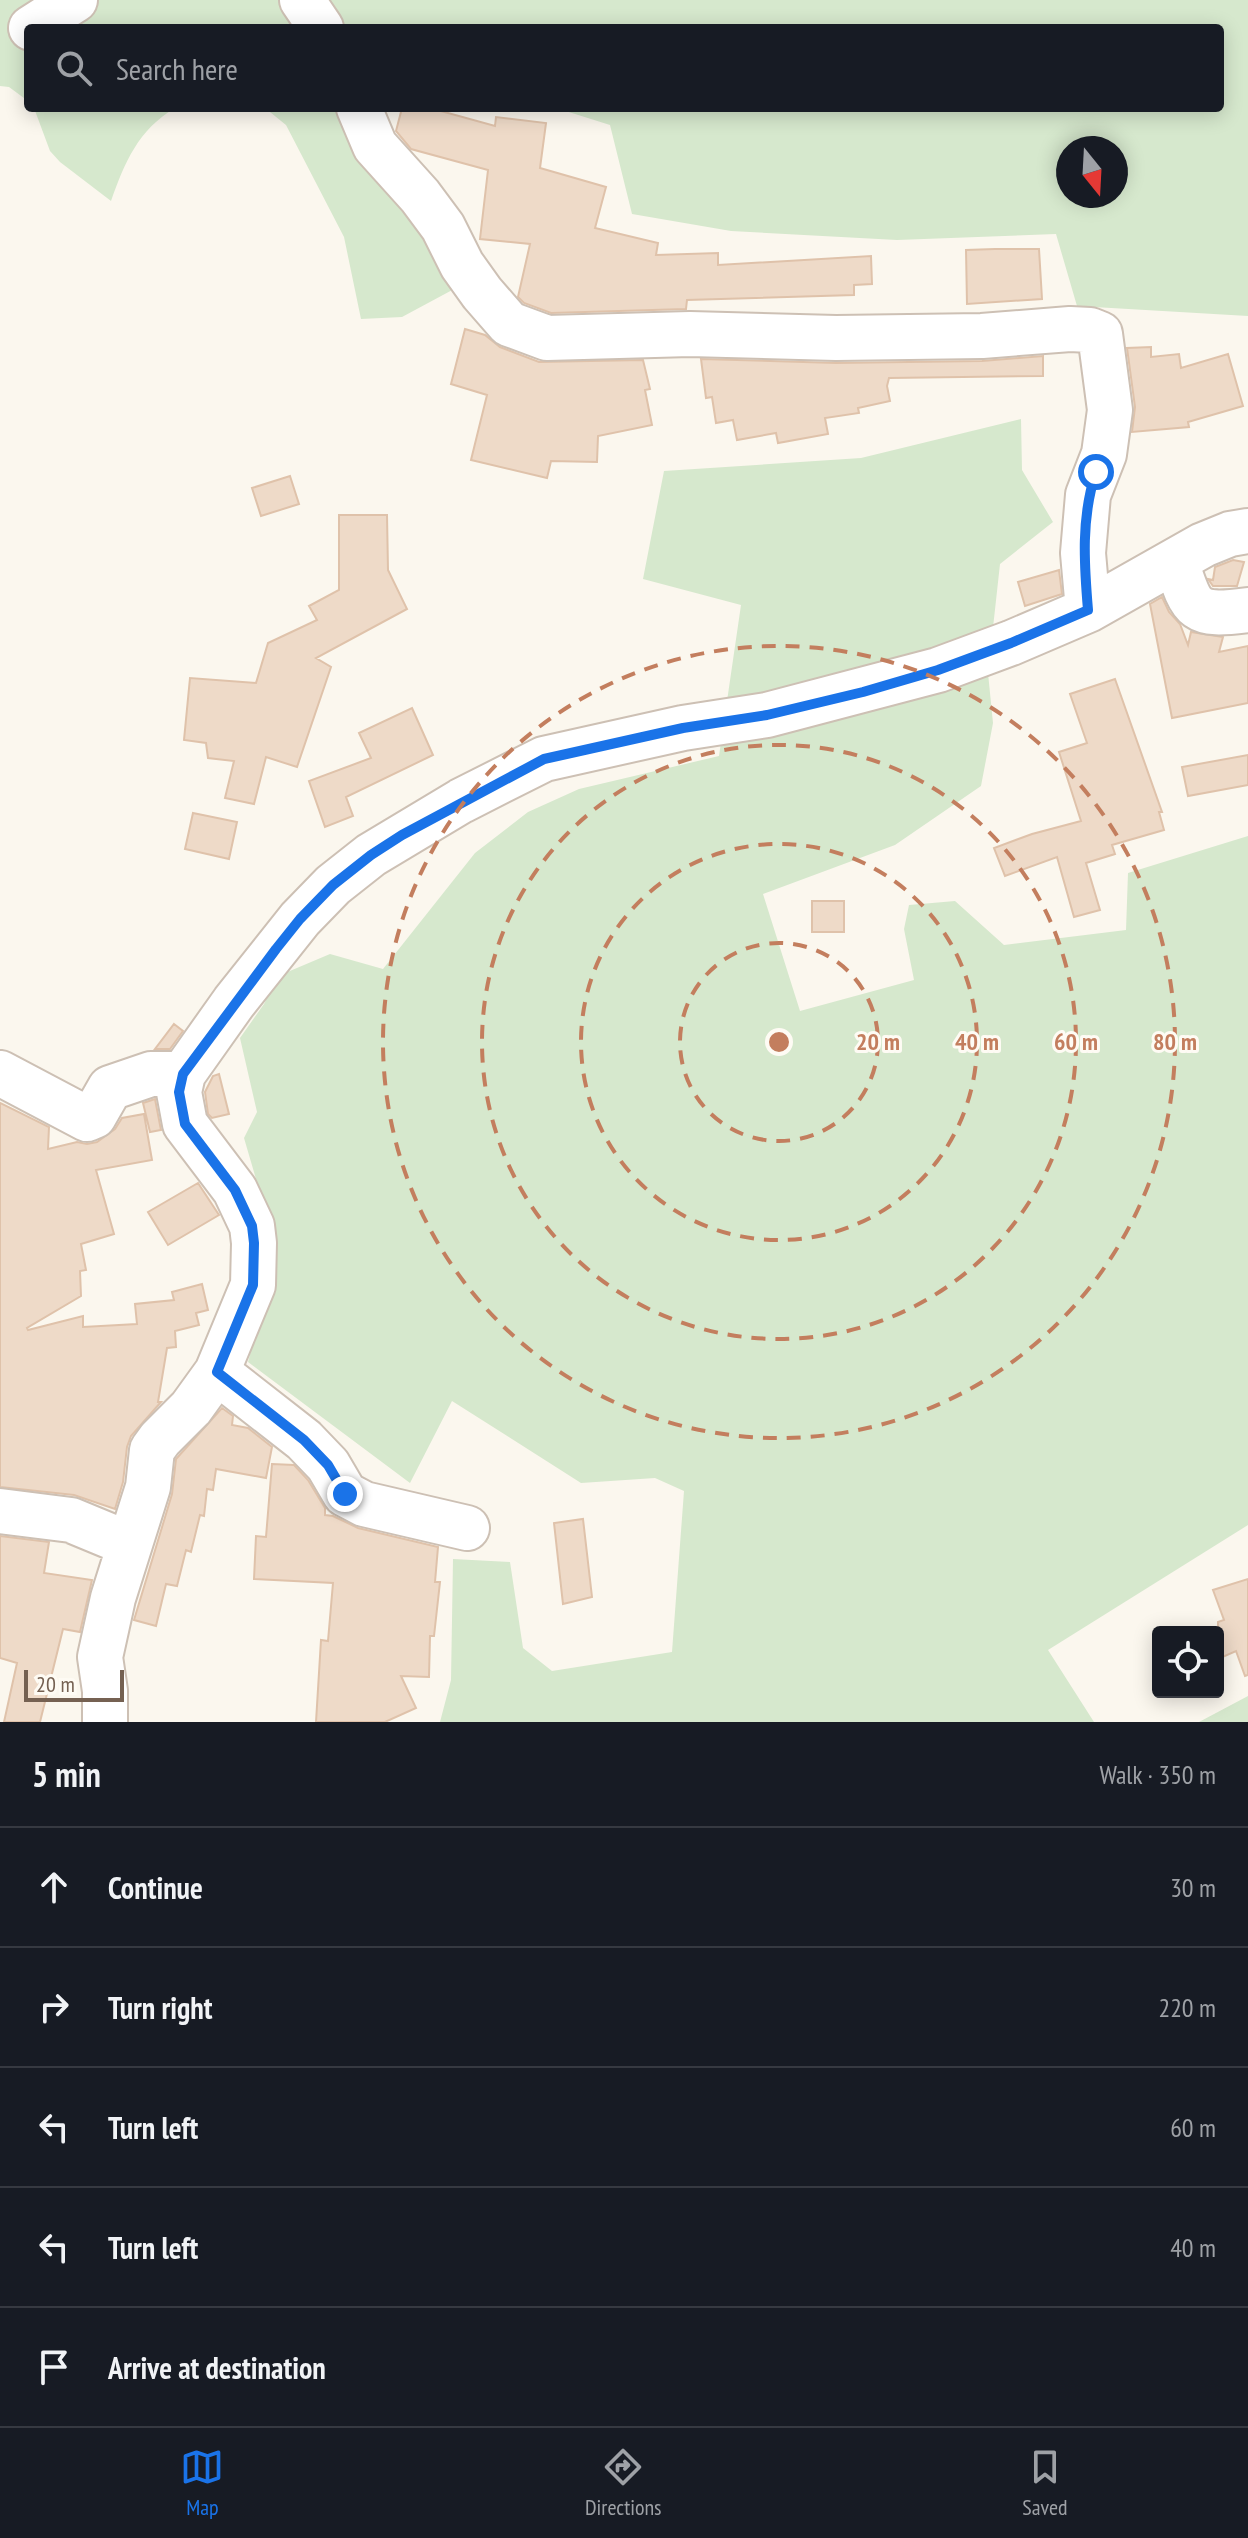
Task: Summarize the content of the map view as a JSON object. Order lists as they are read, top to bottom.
{
  "scale_bar": "20 m",
  "north": "bottom",
  "page": {
    "search": "Search here",
    "scale": "20 m",
    "heading": ["5 min", "Walk · 350 m"],
    "list": [
      ["Continue", "30 m"],
      ["Turn right", "220 m"],
      ["Turn left", "60 m"],
      ["Turn left", "40 m"],
      "Arrive at destination"
    ],
    "nav": ["Map", "Directions", "Saved"]
  },
  "rings": [
    "20 m",
    "40 m",
    "60 m",
    "80 m"
  ]
}
